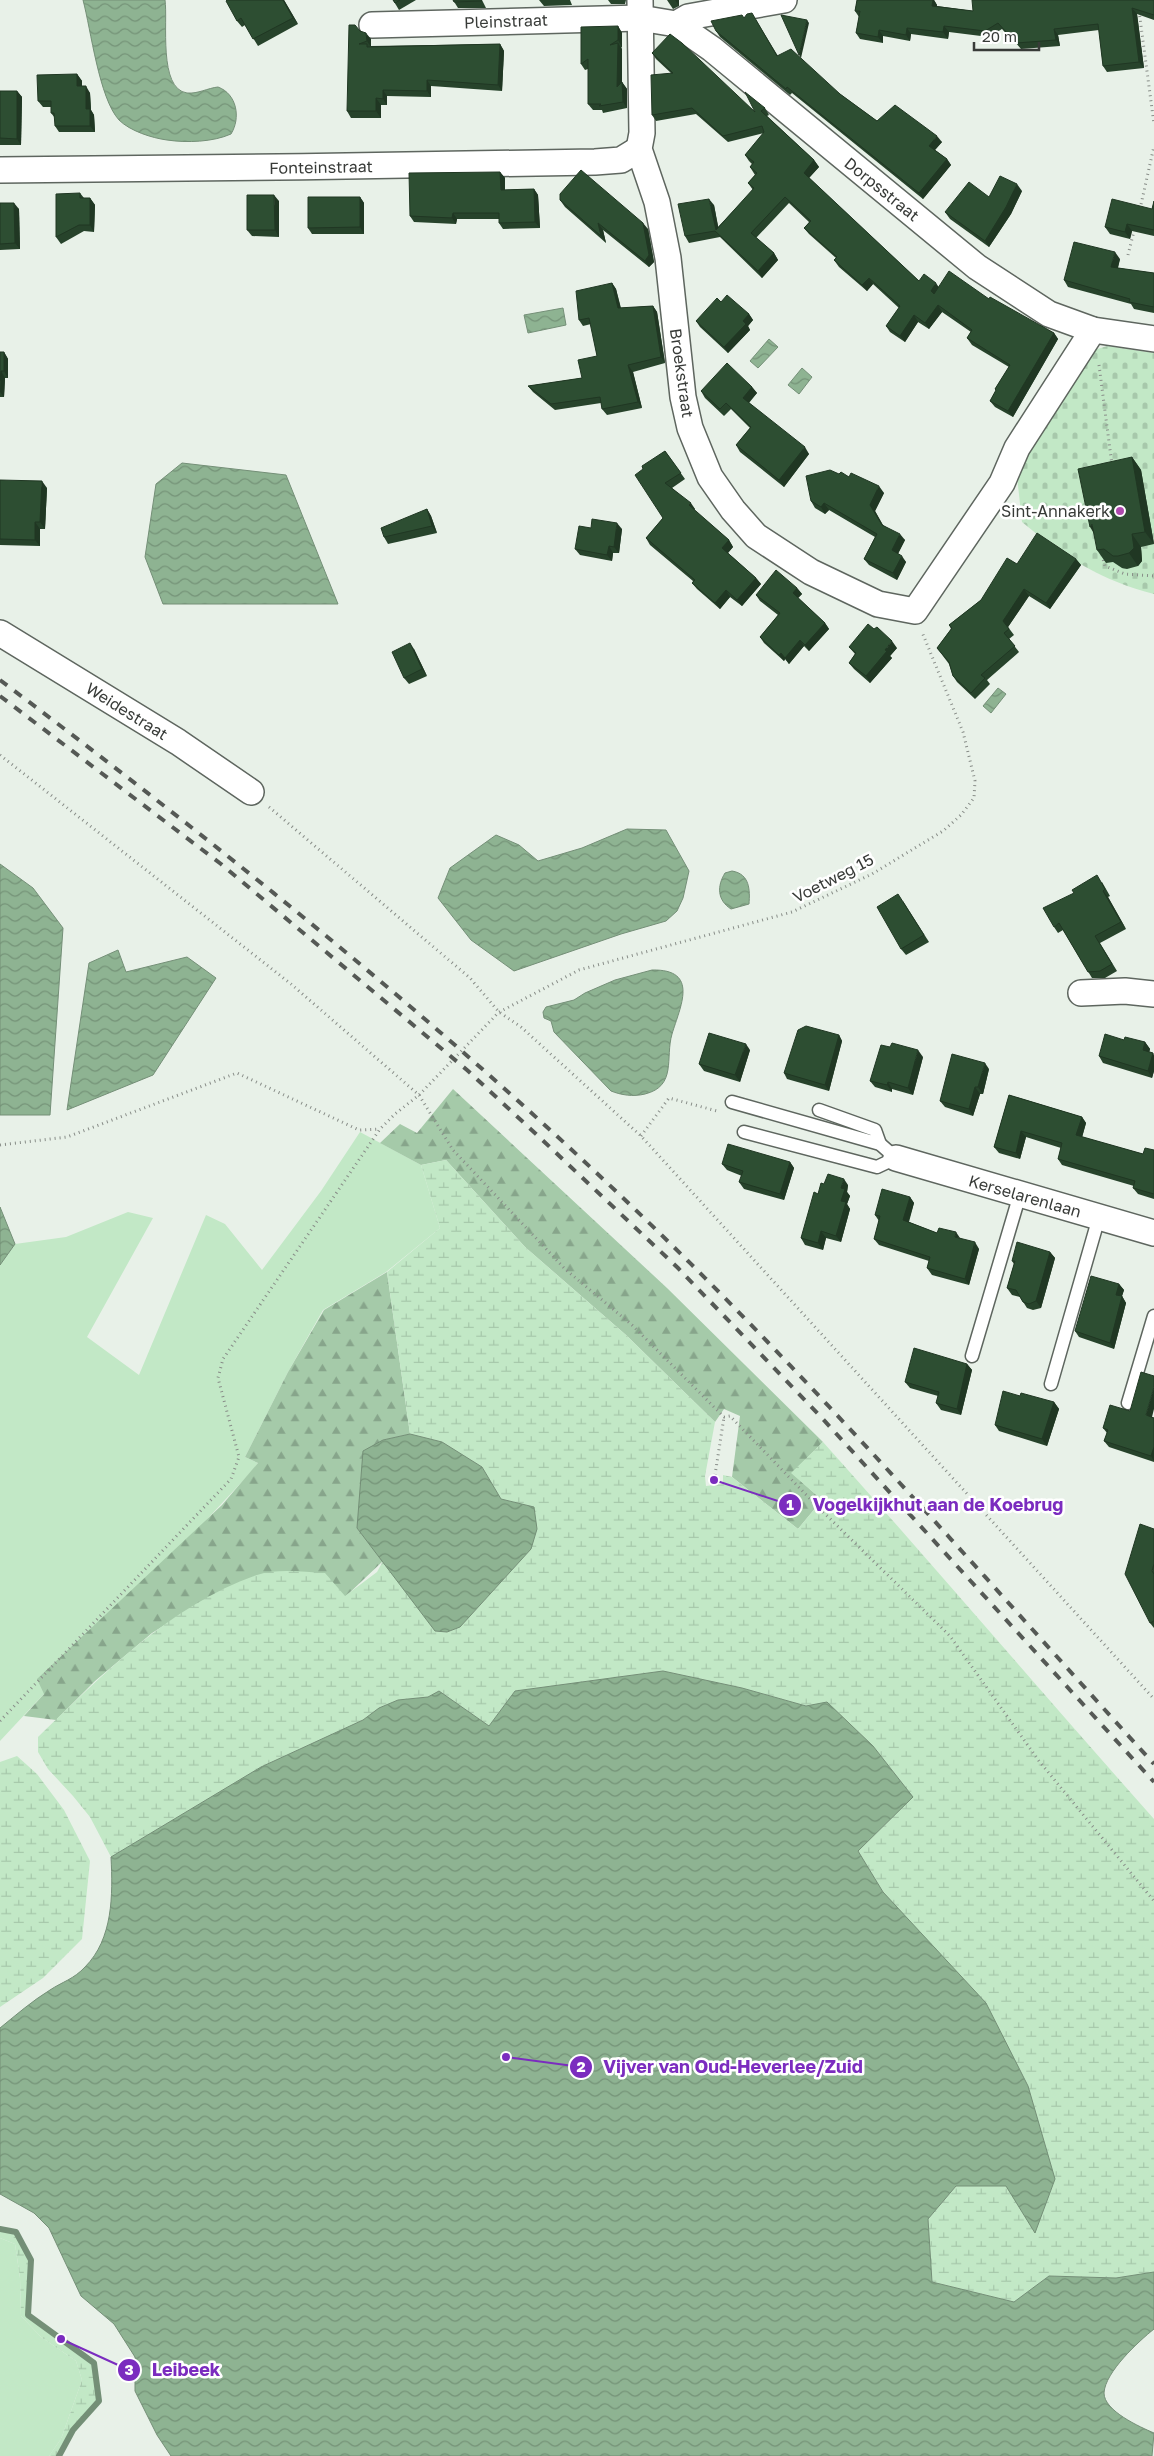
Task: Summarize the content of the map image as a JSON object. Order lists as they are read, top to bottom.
{
  "streets": {
    "street": [
      "Pleinstraat",
      "Fonteinstraat",
      "Dorpsstraat",
      "Broekstraat",
      "Weidestraat",
      "Kerselarenlaan"
    ],
    "path": ["Voetweg 15"]
  },
  "crossings": [
    ["Pleinstraat", "Dorpsstraat"],
    ["Pleinstraat", "Broekstraat"],
    ["Fonteinstraat", "Broekstraat"],
    ["Dorpsstraat", "Broekstraat"],
    ["Broekstraat", "Voetweg 15"]
  ],
  "places": [
    "Sint-Annakerk",
    "Vogelkijkhut aan de Koebrug",
    "Vijver van Oud-Heverlee/Zuid",
    "Leibeek"
  ],
  "scale_bar": "20 m"
}
